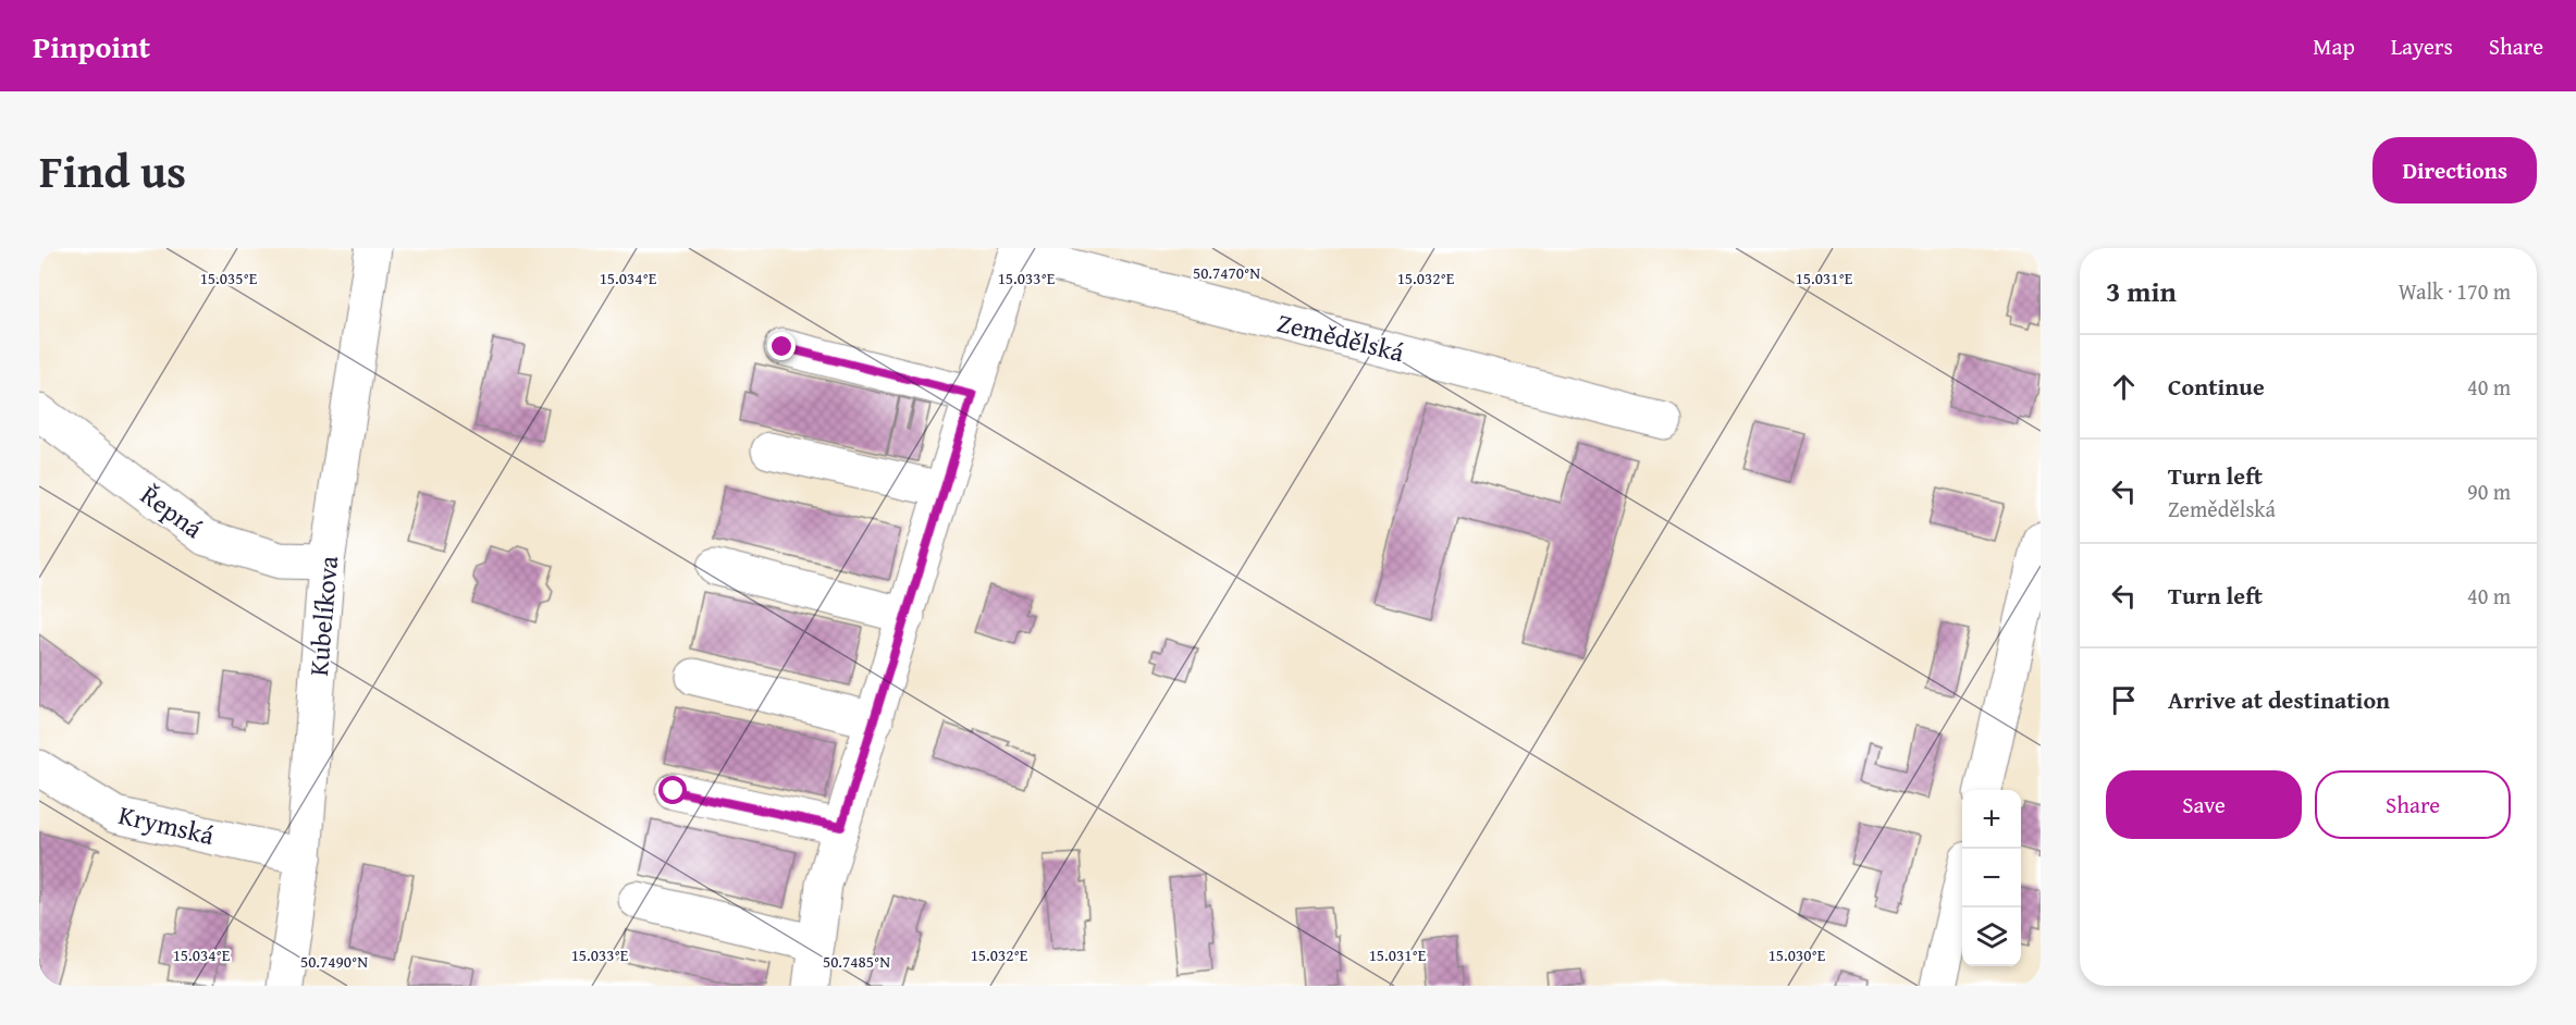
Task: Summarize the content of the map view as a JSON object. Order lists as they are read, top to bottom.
{
  "streets": {
    "street": [
      "Zemědělská",
      "Řepná",
      "Kubelíkova",
      "Krymská"
    ]
  },
  "crossings": [
    ["Řepná", "Kubelíkova"],
    ["Kubelíkova", "Krymská"]
  ],
  "page": {
    "header": "Pinpoint",
    "nav": ["Map", "Layers", "Share"],
    "title": "Find us",
    "buttons": [
      "Directions",
      ["Save", "Share"]
    ],
    "heading": ["3 min", "Walk · 170 m"],
    "list": [
      ["Continue", "40 m"],
      ["Turn left", "Zemědělská", "90 m"],
      ["Turn left", "40 m"],
      "Arrive at destination"
    ],
    "map_buttons": ["+", "−"]
  },
  "coordinates": [
    "50.7470°N",
    "15.032°E",
    "15.035°E",
    "15.034°E",
    "15.033°E",
    "15.031°E",
    "15.030°E",
    "50.7490°N",
    "50.7485°N"
  ]
}
